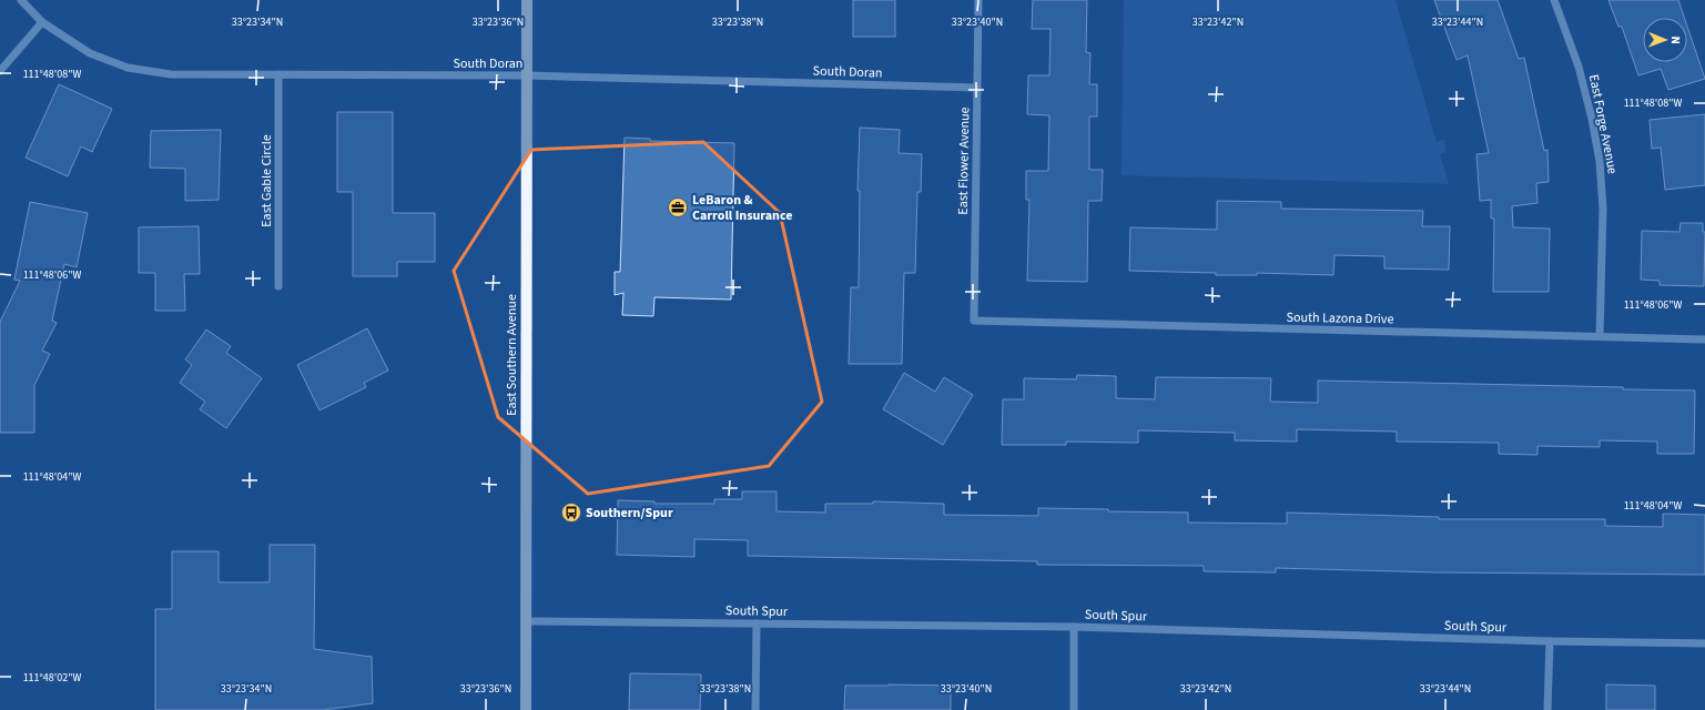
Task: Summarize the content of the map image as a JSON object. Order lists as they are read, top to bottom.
{
  "streets": {
    "main road": ["East Southern Avenue"],
    "street": [
      "South Doran",
      "East Forge Avenue",
      "East Flower Avenue",
      "East Gable Circle",
      "South Lazona Drive",
      "South Spur"
    ]
  },
  "crossings": [
    ["South Doran", "East Flower Avenue"],
    ["South Doran", "East Gable Circle"],
    ["South Doran", "East Southern Avenue"],
    ["East Forge Avenue", "South Lazona Drive"],
    ["East Flower Avenue", "South Lazona Drive"],
    ["East Southern Avenue", "South Spur"]
  ],
  "places": {
    "office": ["LeBaron & Carroll Insurance"],
    "bus stop": ["Southern/Spur"]
  },
  "north": "right",
  "coordinates": [
    "33°23'34\"N",
    "33°23'36\"N",
    "33°23'38\"N",
    "33°23'40\"N",
    "33°23'42\"N",
    "33°23'44\"N",
    "111°48'08\"W",
    "111°48'06\"W",
    "111°48'04\"W",
    "111°48'02\"W"
  ]
}
